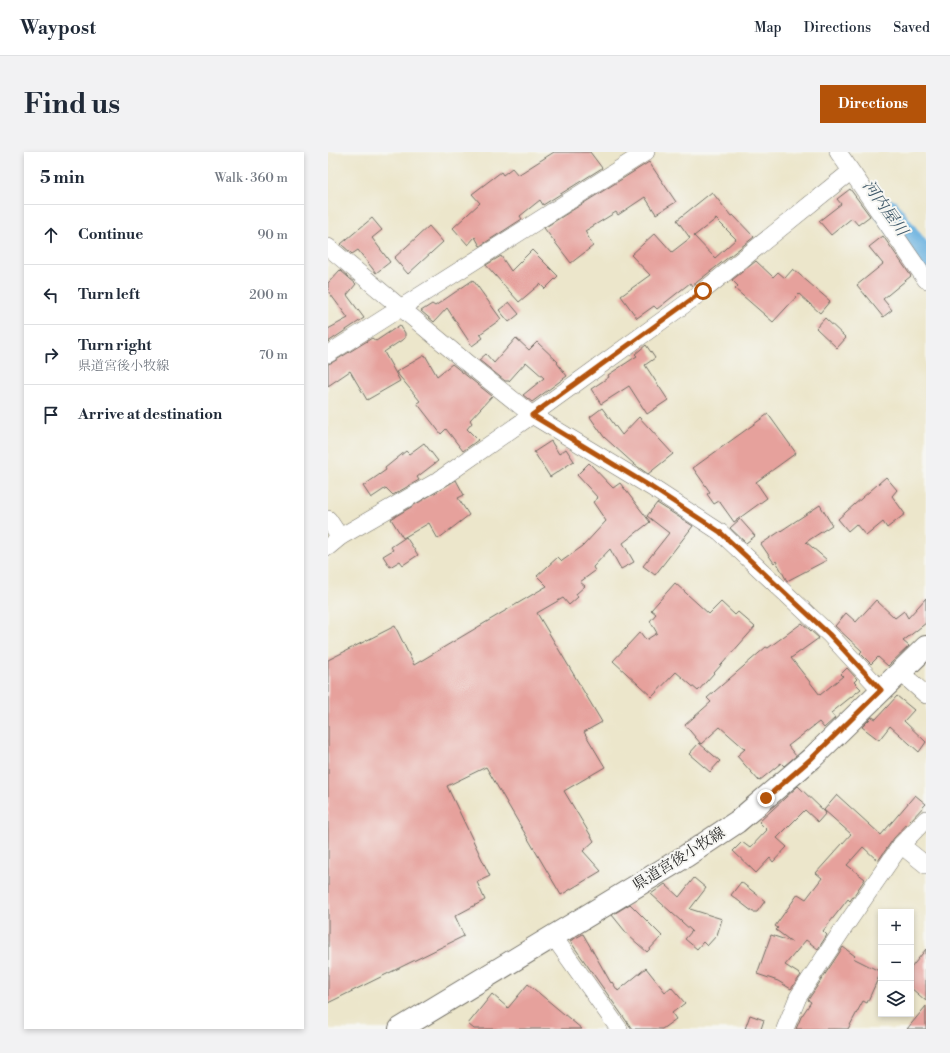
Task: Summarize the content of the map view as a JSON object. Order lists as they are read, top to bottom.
{
  "streets": {
    "main road": ["県道宮後小牧線"]
  },
  "water": ["河内屋川"],
  "page": {
    "header": "Waypost",
    "nav": ["Map", "Directions", "Saved"],
    "buttons": "Directions",
    "title": "Find us",
    "heading": ["5 min", "Walk · 360 m"],
    "list": [
      ["Continue", "90 m"],
      ["Turn left", "200 m"],
      ["Turn right", "県道宮後小牧線", "70 m"],
      "Arrive at destination"
    ],
    "map_buttons": ["+", "−"]
  }
}
